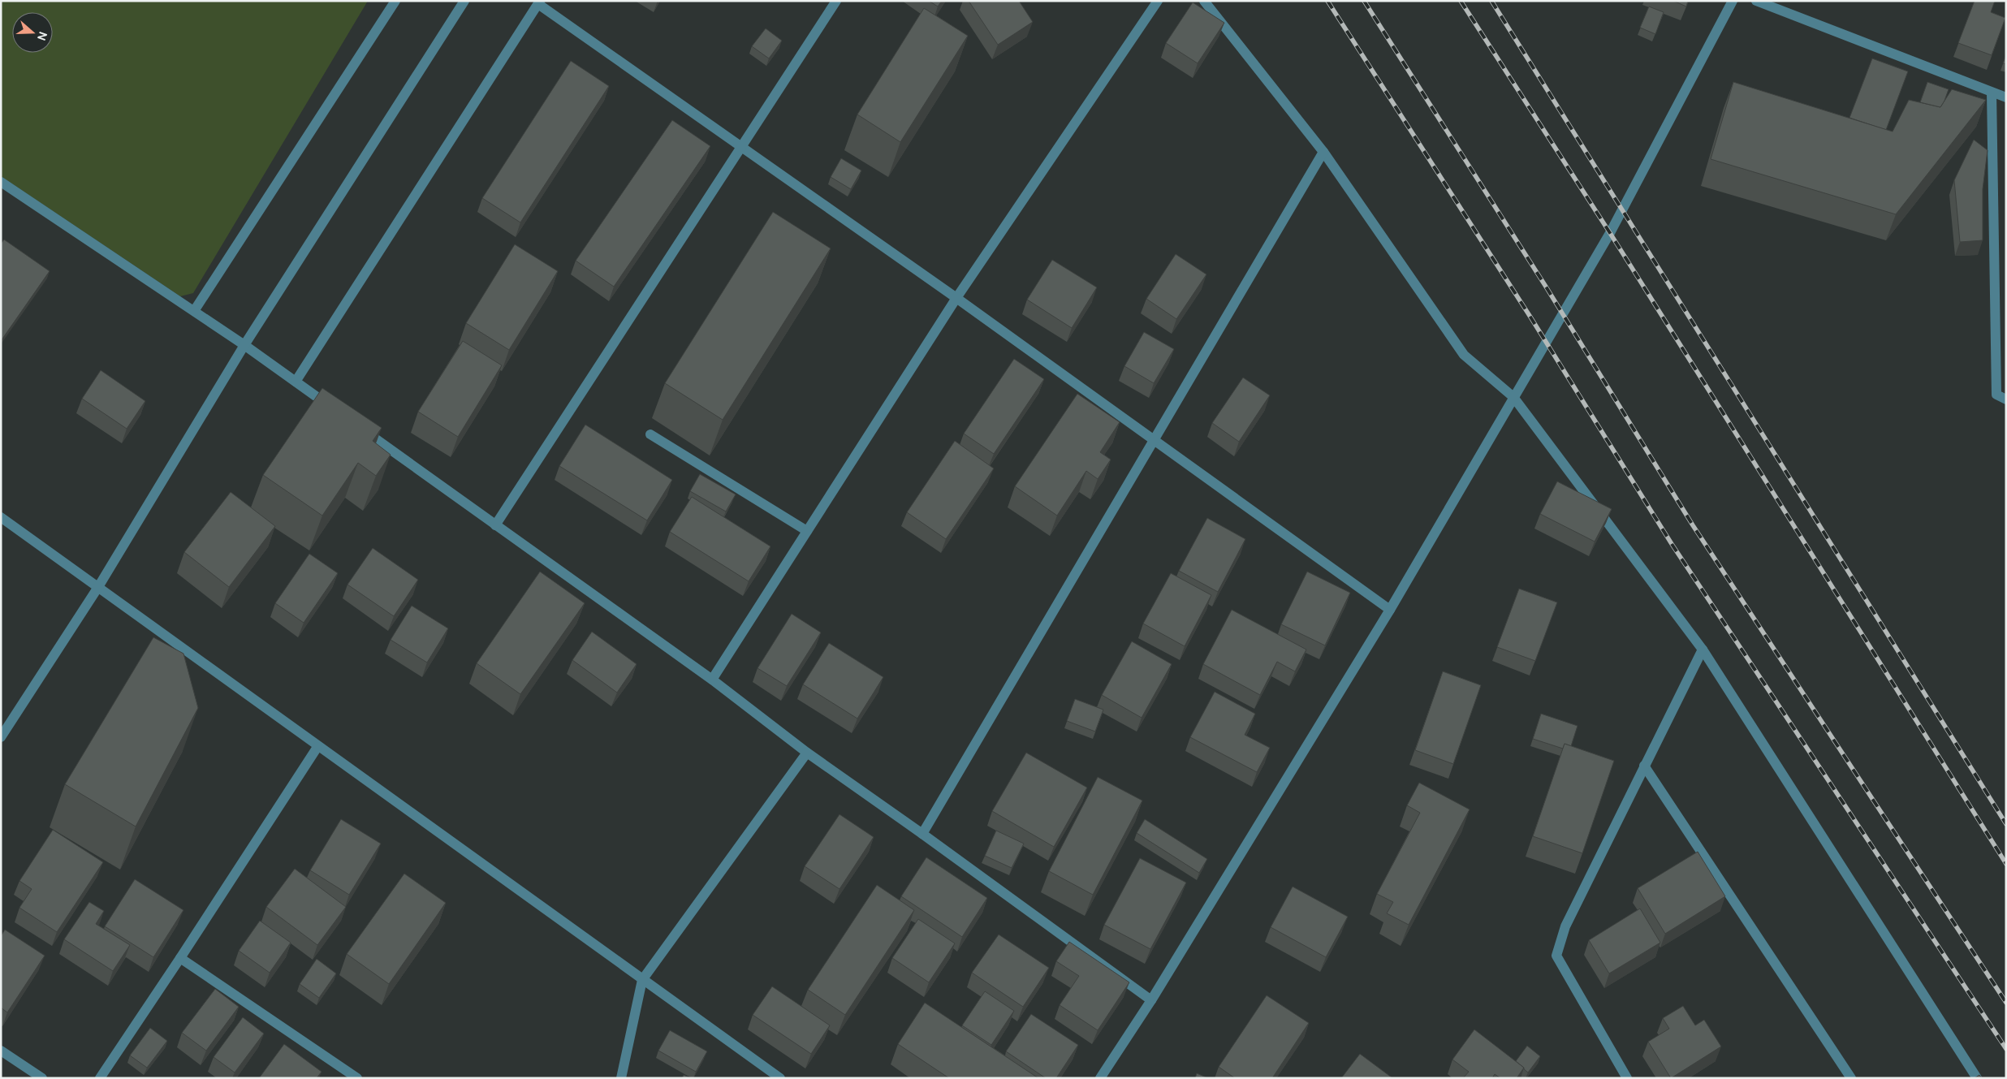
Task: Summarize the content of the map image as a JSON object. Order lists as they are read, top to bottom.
{
  "north": "right"
}
